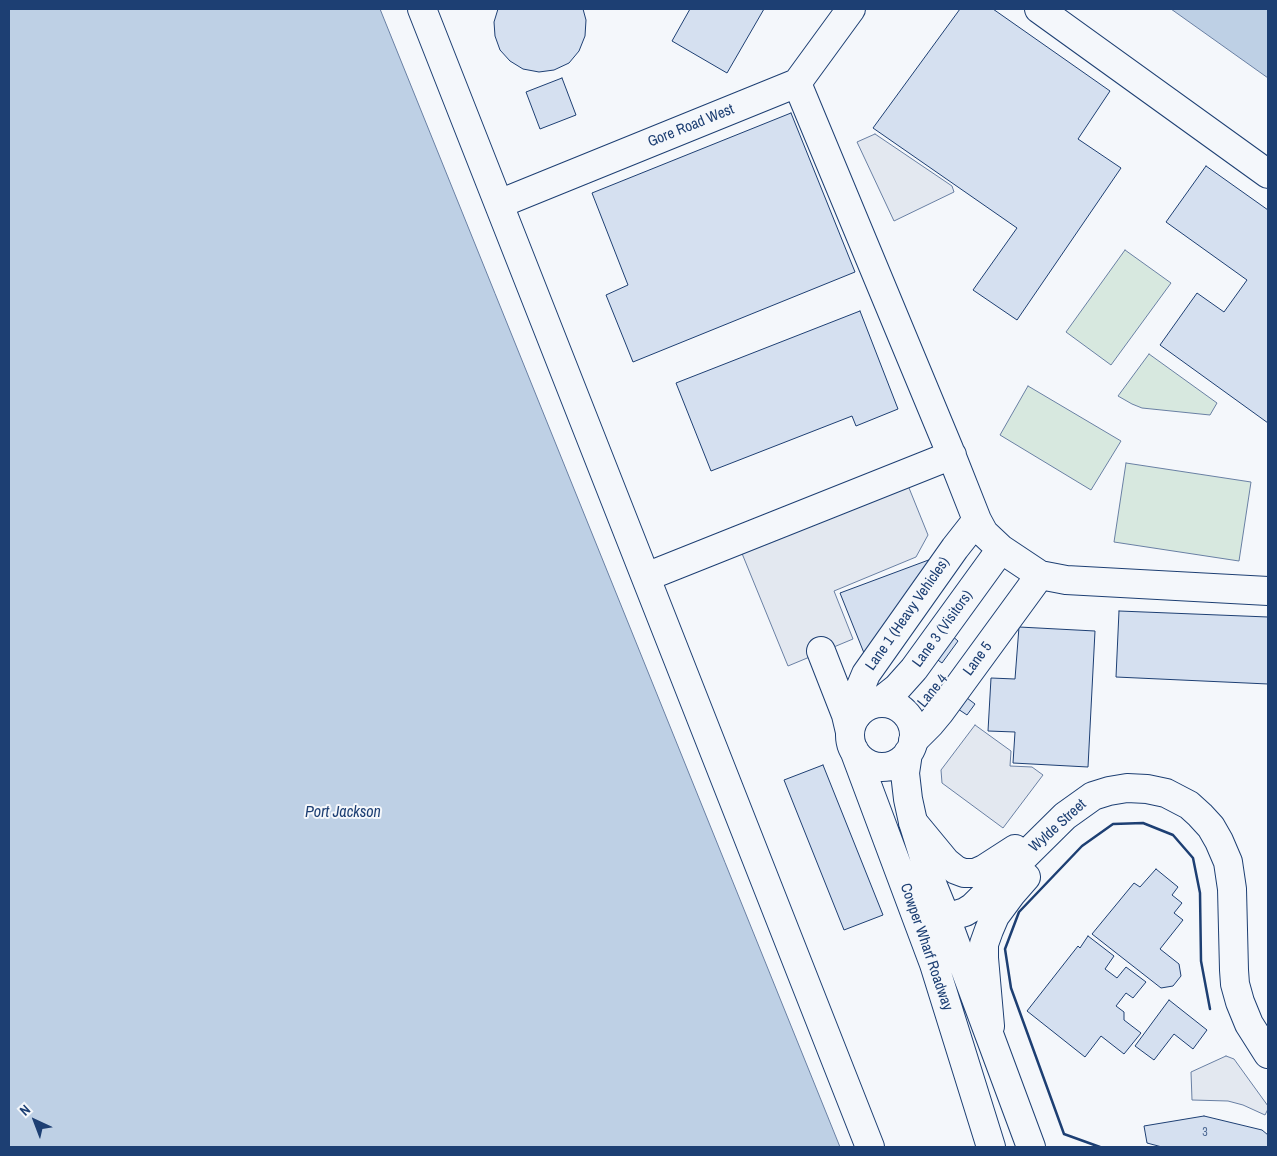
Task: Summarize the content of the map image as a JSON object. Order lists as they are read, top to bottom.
{
  "streets": {
    "street": [
      "Gore Road West",
      "Lane 1 (Heavy Vehicles)",
      "Lane 3 (Visitors)",
      "Lane 4",
      "Wylde Street",
      "Cowper Wharf Roadway"
    ]
  },
  "crossings": [
    ["Lane 1 (Heavy Vehicles)", "Lane 3 (Visitors)"],
    ["Lane 1 (Heavy Vehicles)", "Cowper Wharf Roadway"],
    ["Lane 3 (Visitors)", "Cowper Wharf Roadway"],
    ["Lane 4", "Cowper Wharf Roadway"],
    ["Wylde Street", "Cowper Wharf Roadway"]
  ],
  "water": ["Port Jackson"],
  "house_numbers": ["3"],
  "north": "top left"
}
